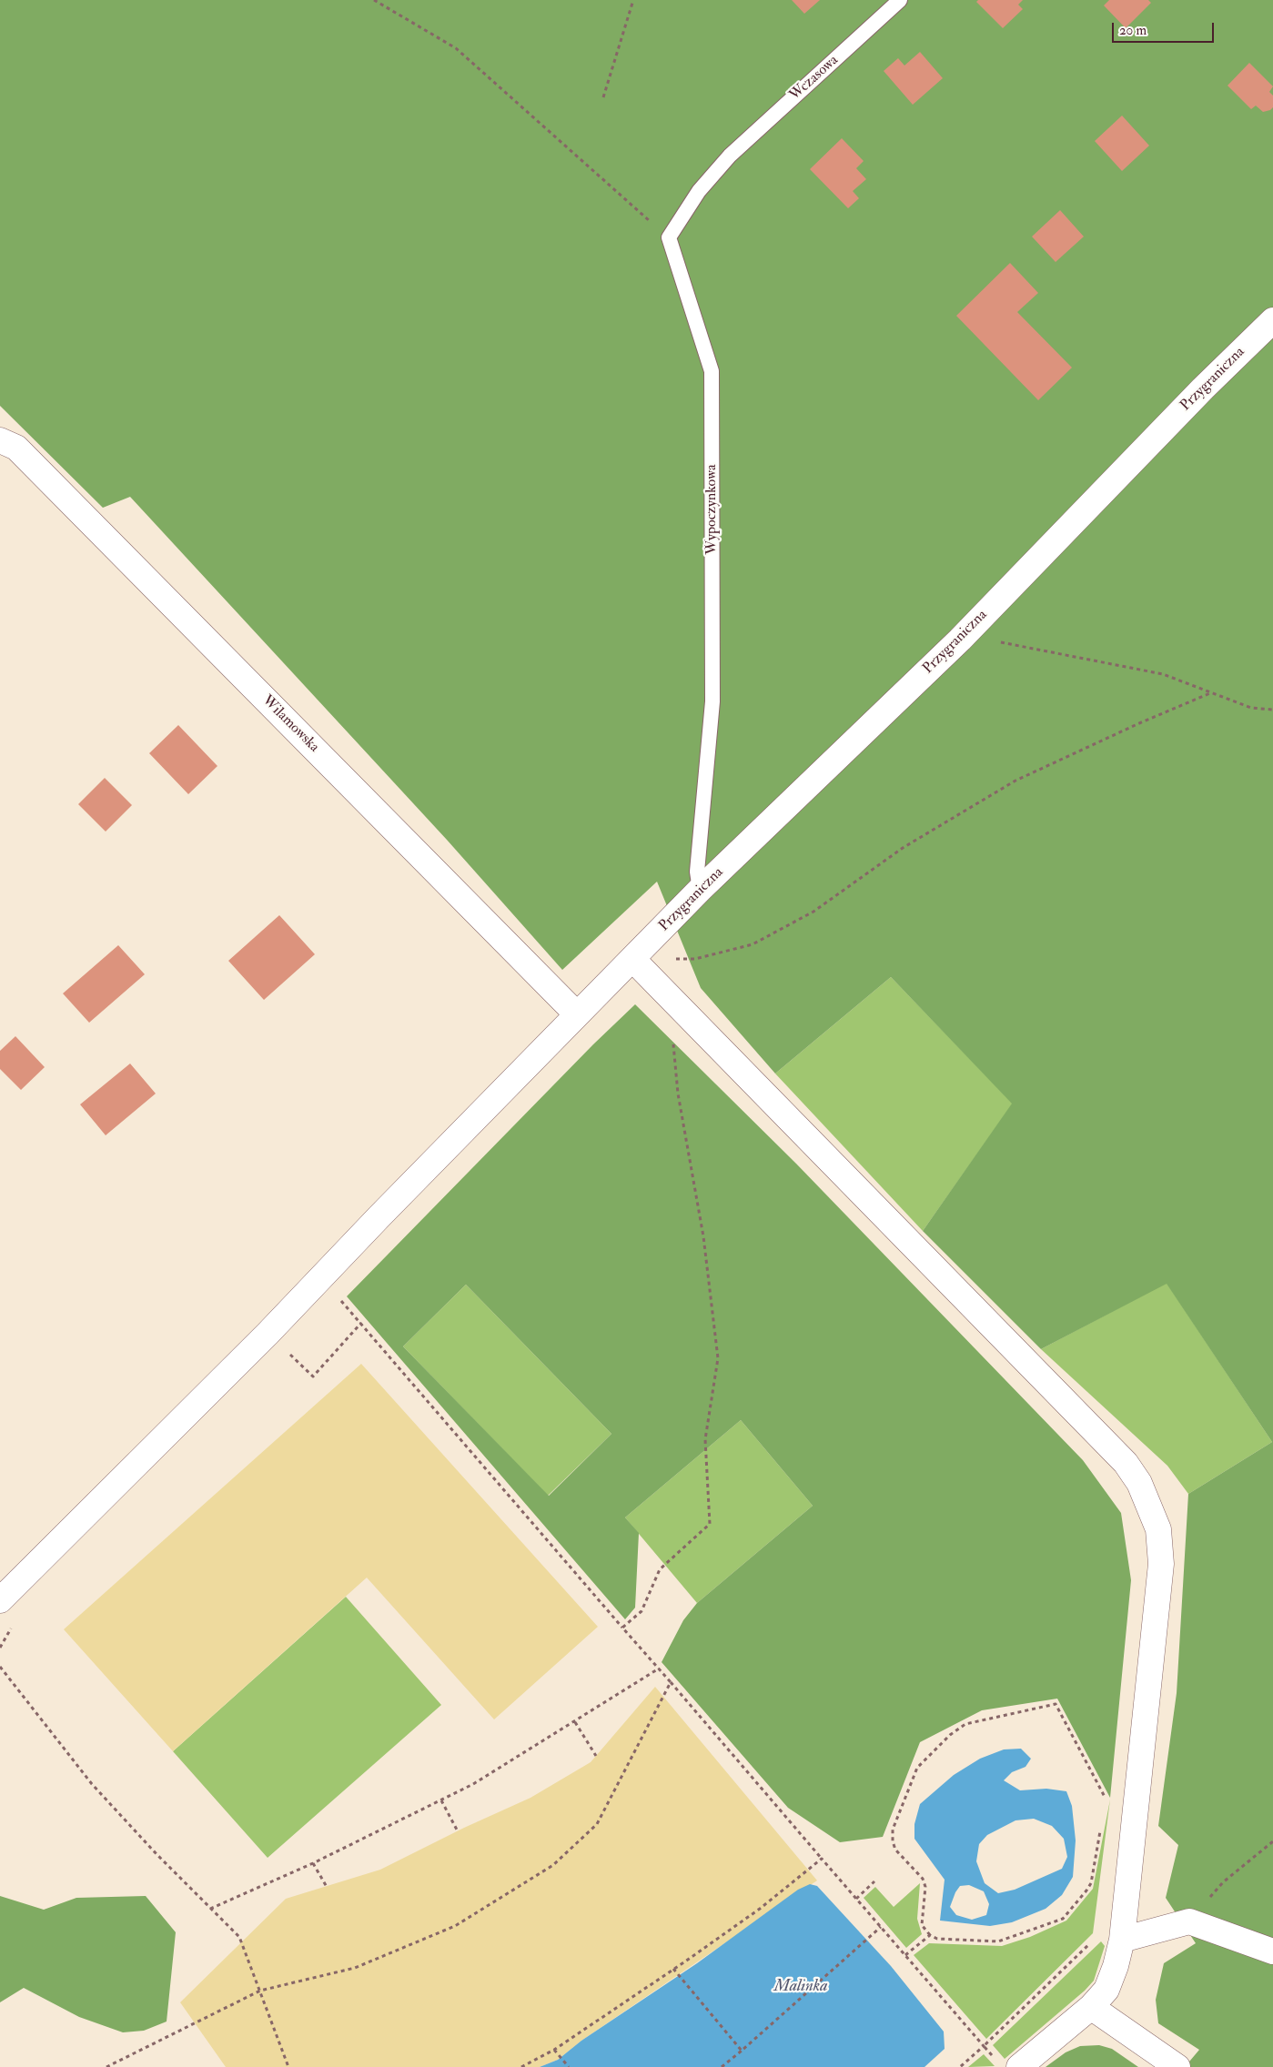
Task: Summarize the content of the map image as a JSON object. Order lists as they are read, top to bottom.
{
  "streets": {
    "street": ["Przygraniczna", "Wilamowska"],
    "lane": ["Wczasowa", "Wypoczynkowa"]
  },
  "crossings": [
    ["Wczasowa", "Wypoczynkowa"],
    ["Przygraniczna", "Wypoczynkowa"],
    ["Przygraniczna", "Wilamowska"]
  ],
  "water": ["Malinka"],
  "scale_bar": "20 m"
}
